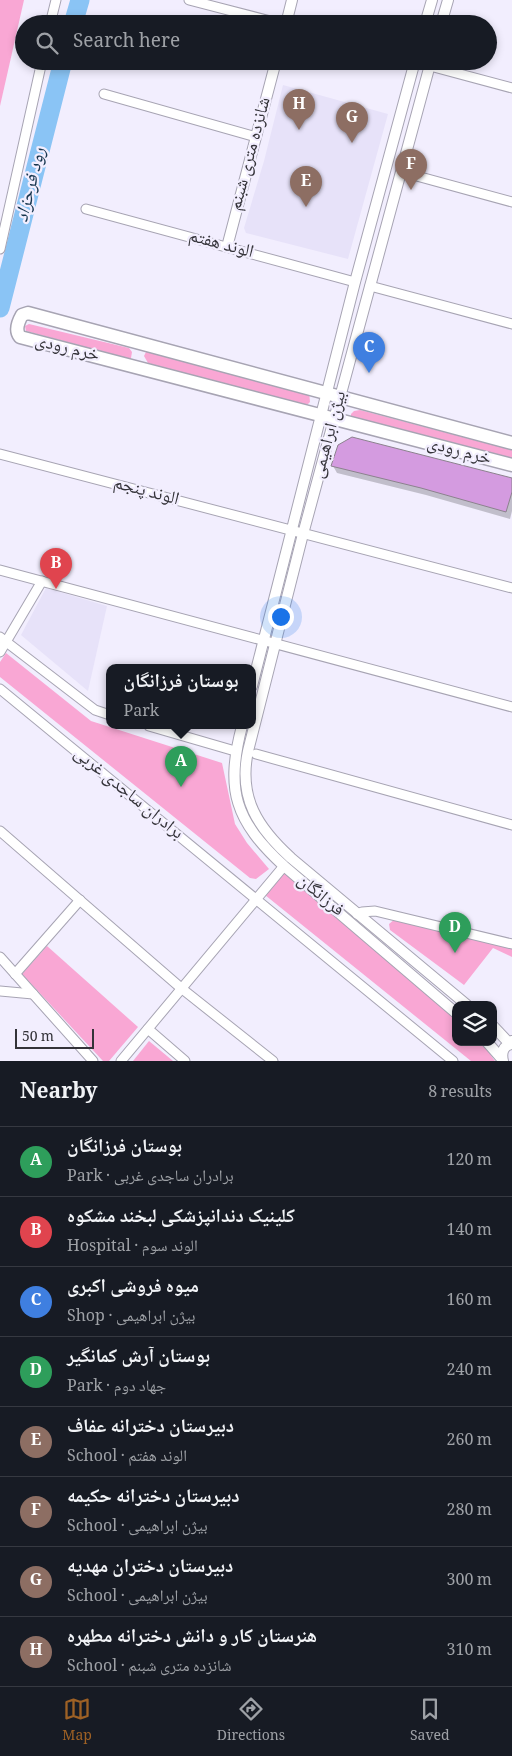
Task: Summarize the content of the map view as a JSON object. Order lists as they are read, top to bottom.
{
  "streets": {
    "main road": ["خرم رودی"],
    "street": [
      "شانزده متری شبنم",
      "الوند هفتم",
      "بیژن ابراهیمی",
      "الوند پنجم",
      "برادران ساجدی غربی",
      "فرزانگان"
    ]
  },
  "crossings": [
    ["شانزده متری شبنم", "الوند هفتم"],
    ["الوند هفتم", "بیژن ابراهیمی"],
    ["خرم رودی", "بیژن ابراهیمی"],
    ["بیژن ابراهیمی", "الوند پنجم"],
    ["بیژن ابراهیمی", "فرزانگان"]
  ],
  "water": ["رود فرحزاد"],
  "scale_bar": "50 m",
  "page": {
    "search": "Search here",
    "pins": [
      "H",
      "G",
      "F",
      "E",
      "C",
      "B",
      "A",
      "D"
    ],
    "popup": ["بوستان فرزانگان", "Park"],
    "scale": "50 m",
    "heading": ["Nearby", "8 results"],
    "list": [
      {
        "mark": "A",
        "name": "بوستان فرزانگان",
        "note": "Park · برادران ساجدی غربی",
        "value": "120 m"
      },
      {
        "mark": "B",
        "name": "کلینیک دندانپزشکی لبخند مشکوه",
        "note": "Hospital · الوند سوم",
        "value": "140 m"
      },
      {
        "mark": "C",
        "name": "میوه فروشی اکبری",
        "note": "Shop · بیژن ابراهیمی",
        "value": "160 m"
      },
      {
        "mark": "D",
        "name": "بوستان آرش کمانگیر",
        "note": "Park · جهاد دوم",
        "value": "240 m"
      },
      {
        "mark": "E",
        "name": "دبیرستان دخترانه عفاف",
        "note": "School · الوند هفتم",
        "value": "260 m"
      },
      {
        "mark": "F",
        "name": "دبیرستان دخترانه حکیمه",
        "note": "School · بیژن ابراهیمی",
        "value": "280 m"
      },
      {
        "mark": "G",
        "name": "دبیرستان دختران مهدیه",
        "note": "School · بیژن ابراهیمی",
        "value": "300 m"
      },
      {
        "mark": "H",
        "name": "هنرستان کار و دانش دخترانه مطهره",
        "note": "School · شانزده متری شبنم",
        "value": "310 m"
      }
    ],
    "nav": ["Map", "Directions", "Saved"]
  }
}
